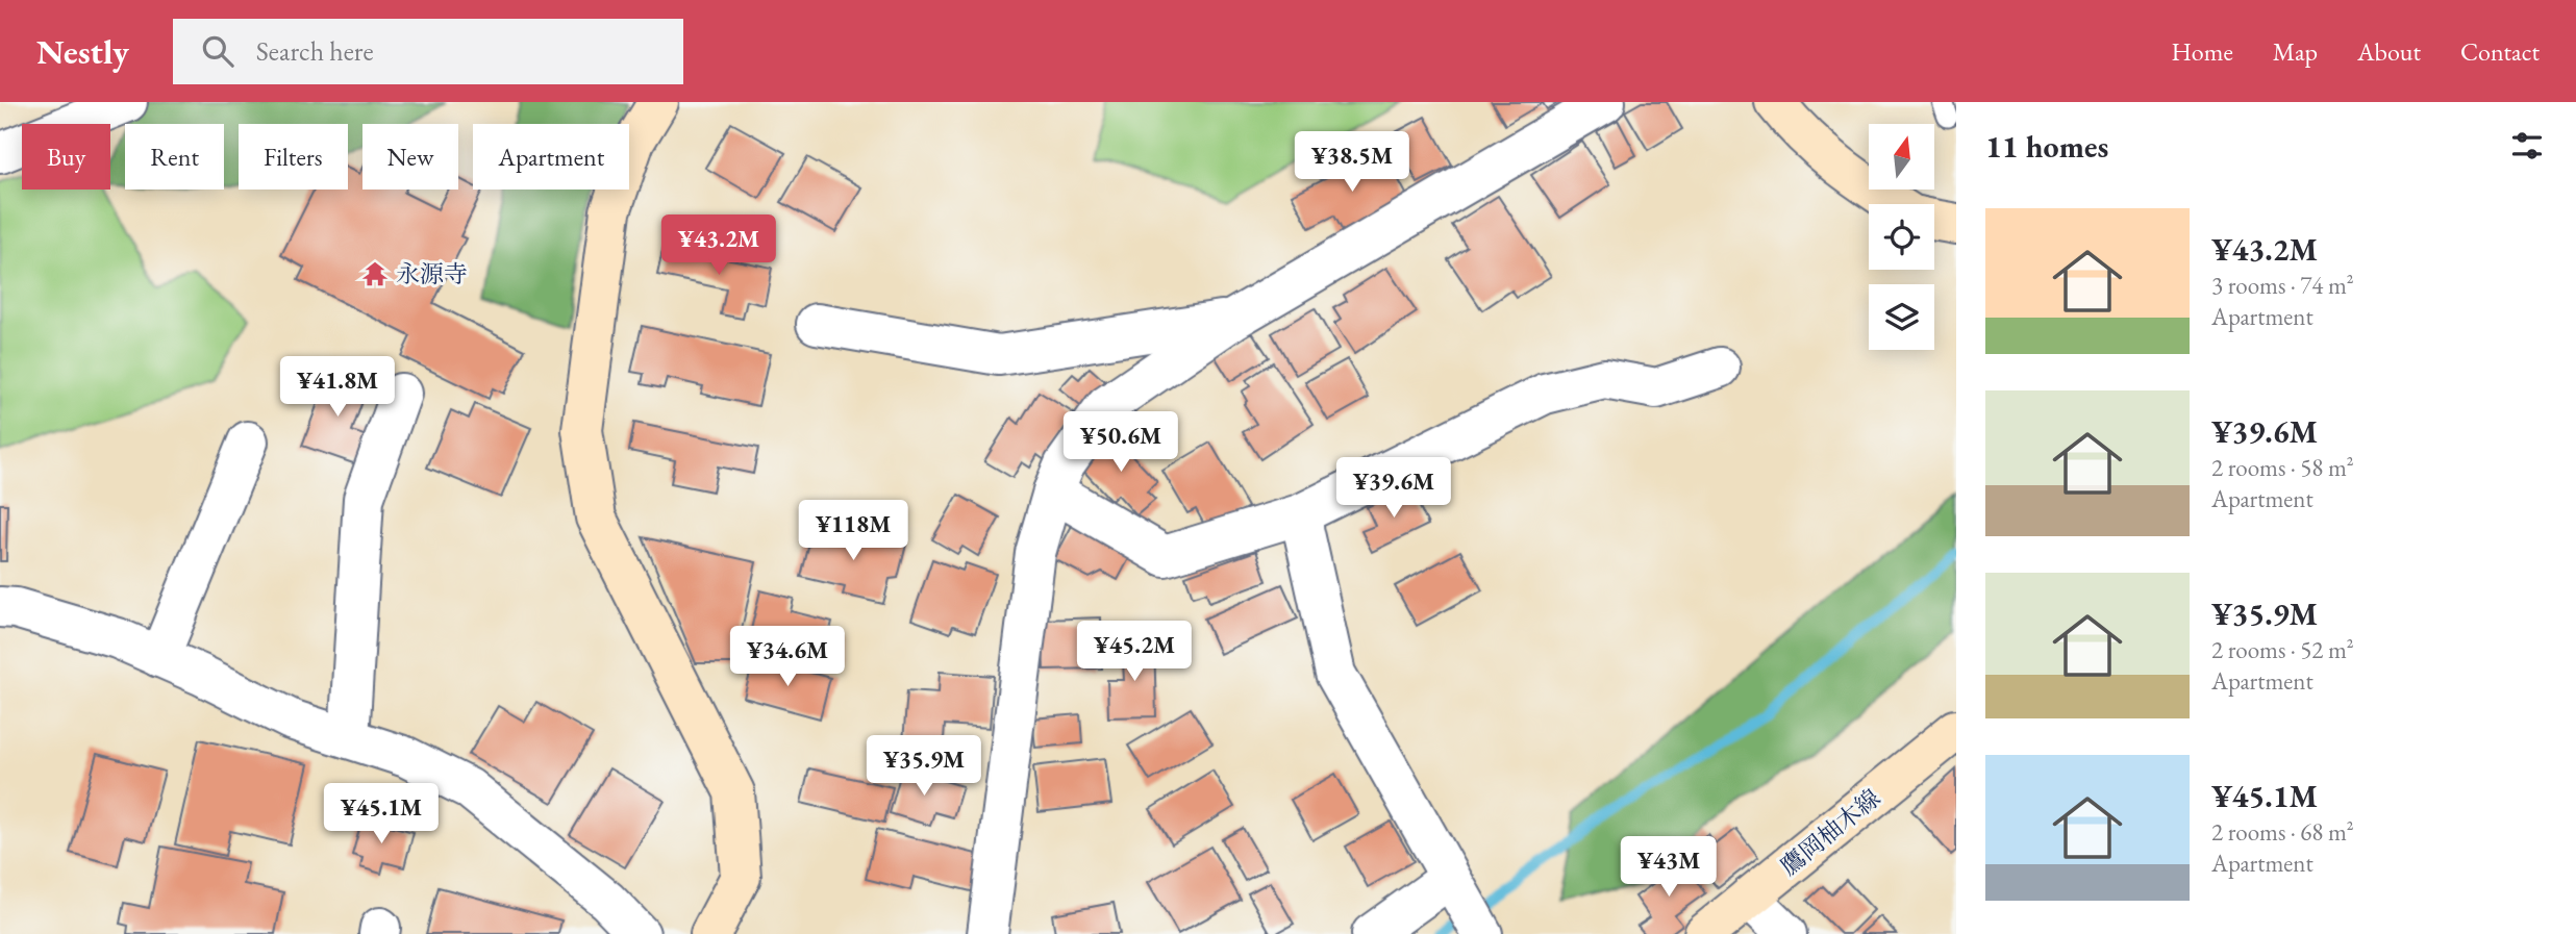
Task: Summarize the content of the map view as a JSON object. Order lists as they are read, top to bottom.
{
  "streets": {
    "street": ["鷹岡柚木線"]
  },
  "places": {
    "temple": ["永源寺"]
  },
  "north": "top",
  "page": {
    "header": "Nestly",
    "search": "Search here",
    "nav": [
      "Home",
      "Map",
      "About",
      "Contact"
    ],
    "heading": "11 homes",
    "chip": [
      "Buy",
      "Rent",
      "Filters",
      "New",
      "Apartment"
    ],
    "price": [
      "¥38.5M",
      "¥43.2M",
      "¥41.8M",
      "¥50.6M",
      "¥39.6M",
      "¥118M",
      "¥45.2M",
      "¥34.6M",
      "¥35.9M",
      "¥45.1M",
      "¥43M"
    ],
    "list": [
      {
        "name": "¥43.2M",
        "note": "3 rooms · 74 m² · Apartment"
      },
      {
        "name": "¥39.6M",
        "note": "2 rooms · 58 m² · Apartment"
      },
      {
        "name": "¥35.9M",
        "note": "2 rooms · 52 m² · Apartment"
      },
      {
        "name": "¥45.1M",
        "note": "2 rooms · 68 m² · Apartment"
      }
    ]
  }
}
